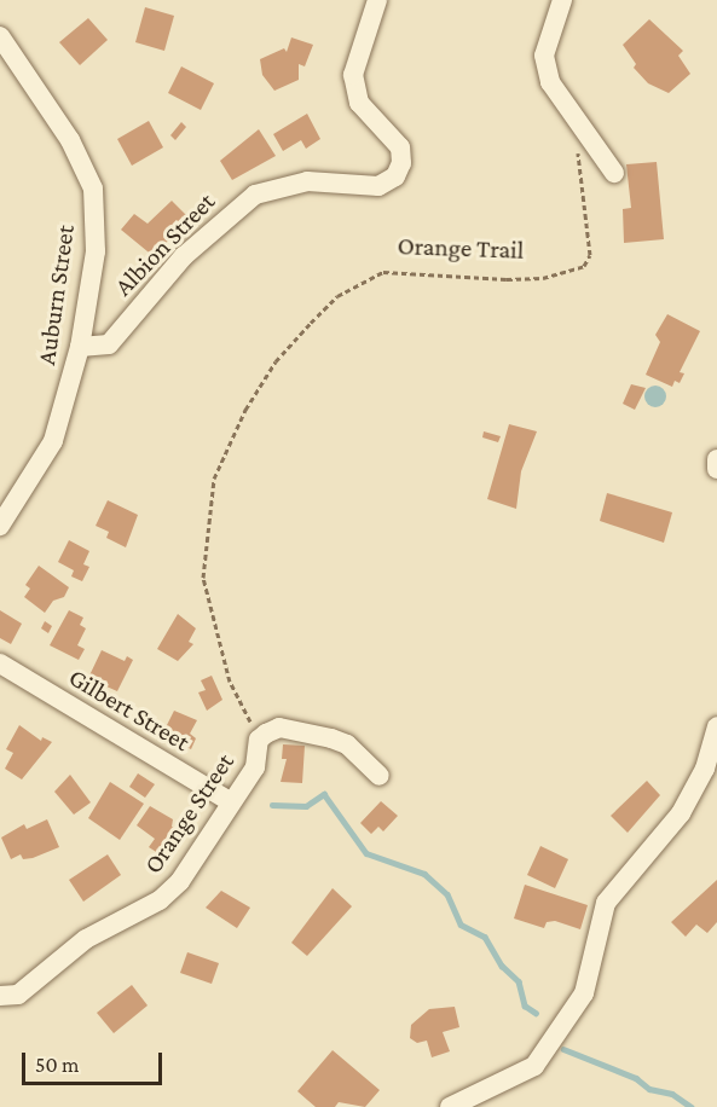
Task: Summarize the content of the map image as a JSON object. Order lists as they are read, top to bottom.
{
  "streets": {
    "street": [
      "Albion Street",
      "Auburn Street",
      "Gilbert Street",
      "Orange Street"
    ],
    "path": ["Orange Trail"]
  },
  "crossings": [
    ["Albion Street", "Auburn Street"],
    ["Orange Trail", "Orange Street"],
    ["Gilbert Street", "Orange Street"]
  ],
  "scale_bar": "50 m"
}
